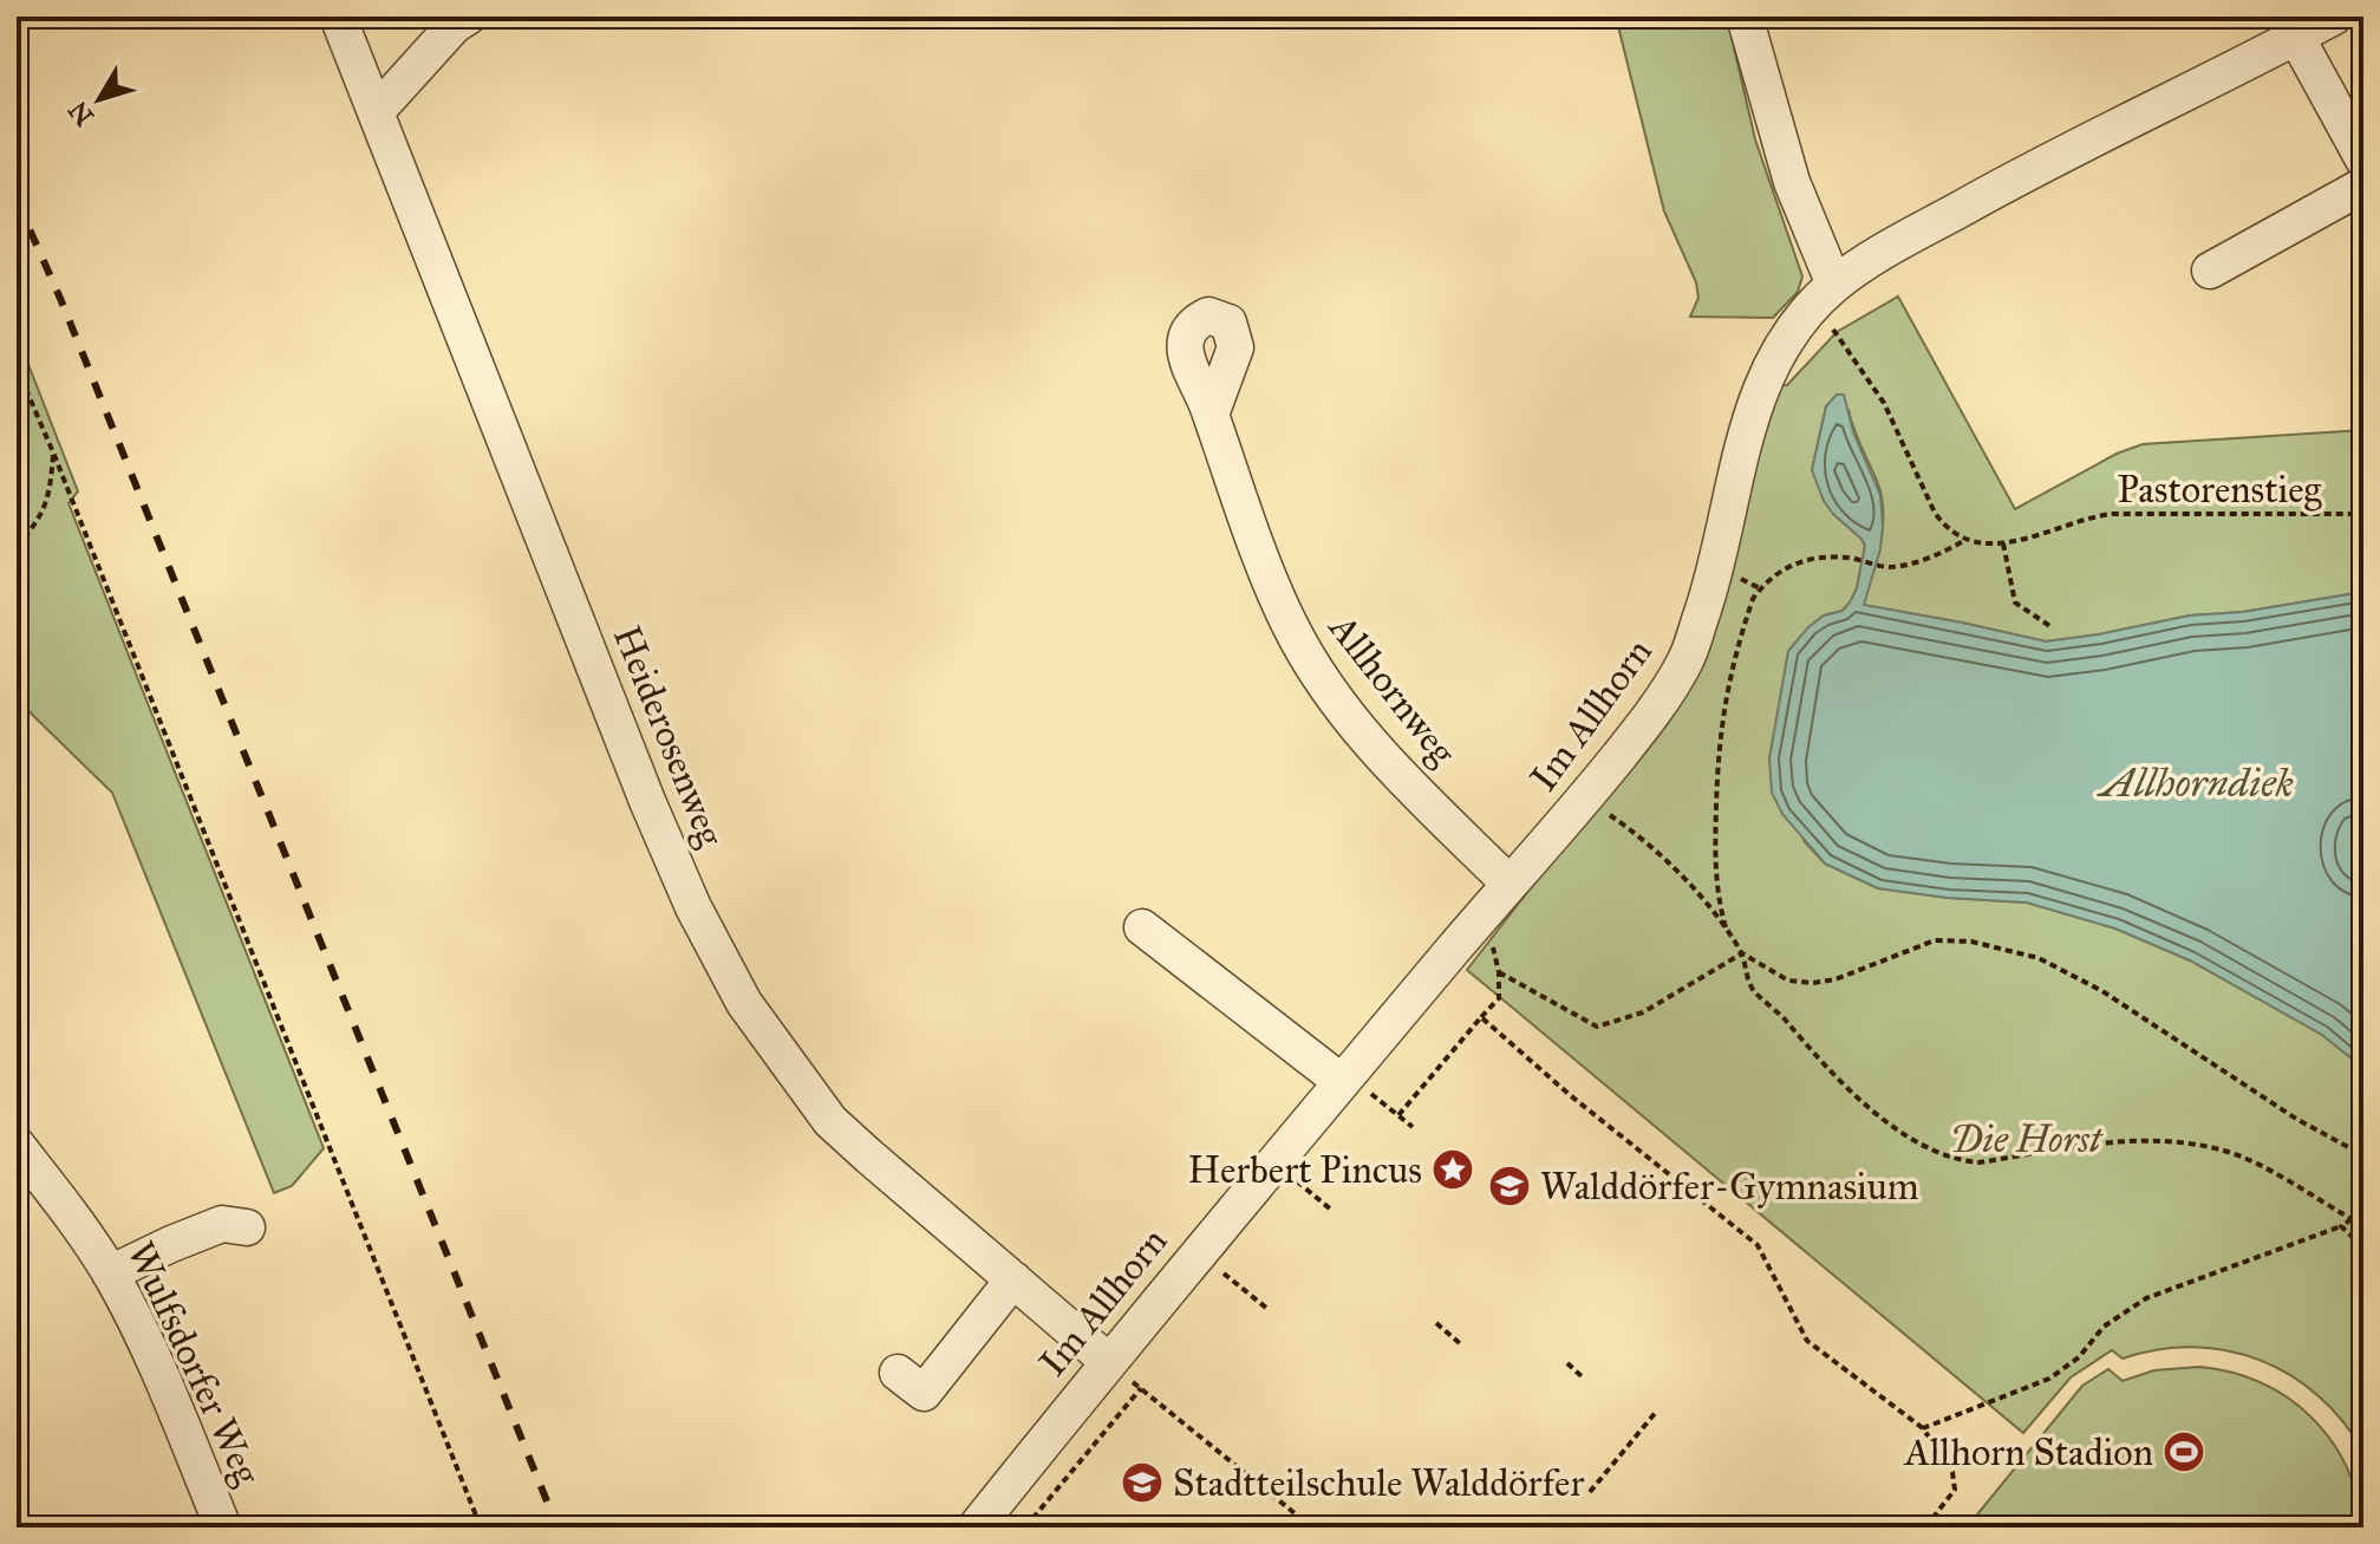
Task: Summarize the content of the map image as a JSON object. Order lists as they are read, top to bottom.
{
  "streets": {
    "street": [
      "Allhornweg",
      "Im Allhorn",
      "Heiderosenweg",
      "Wulfsdorfer Weg"
    ],
    "path": ["Pastorenstieg"]
  },
  "crossings": [
    ["Allhornweg", "Im Allhorn"],
    ["Im Allhorn", "Heiderosenweg"]
  ],
  "water": ["Allhorndiek"],
  "parks": ["Die Horst"],
  "places": {
    "place": ["Herbert Pincus"],
    "school or university": ["Walddörfer-Gymnasium", "Stadtteilschule Walddörfer"],
    "sports": ["Allhorn Stadion"]
  },
  "north": "bottom left"
}
